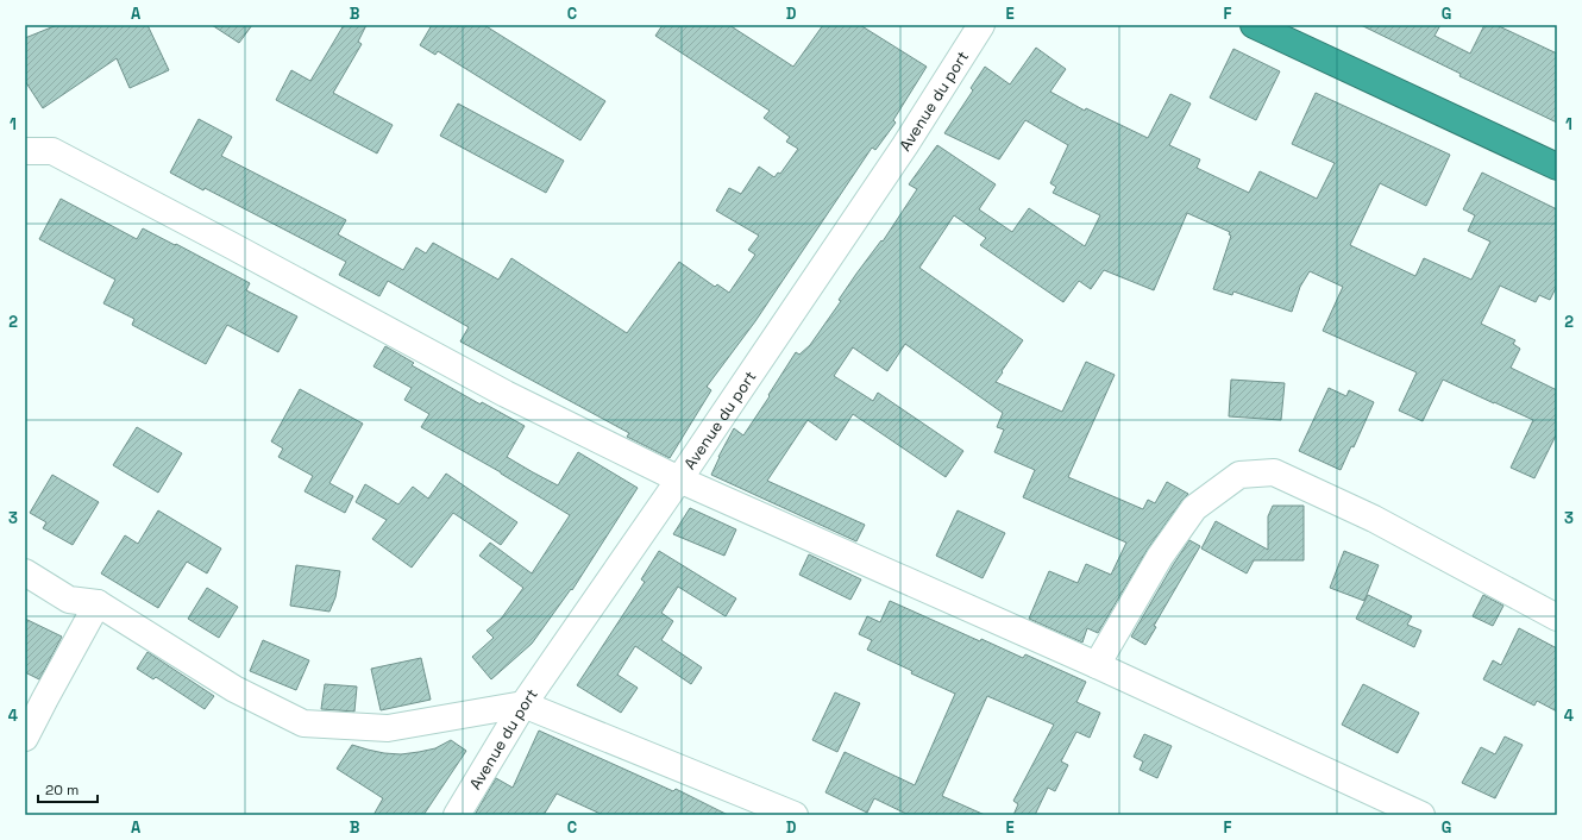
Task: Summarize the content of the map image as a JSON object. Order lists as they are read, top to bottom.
{
  "streets": {
    "street": ["Avenue du port"]
  },
  "scale_bar": "20 m",
  "grid": {
    "columns": [
      "A",
      "B",
      "C",
      "D",
      "E",
      "F",
      "G"
    ],
    "rows": [
      "1",
      "2",
      "3",
      "4"
    ]
  }
}
